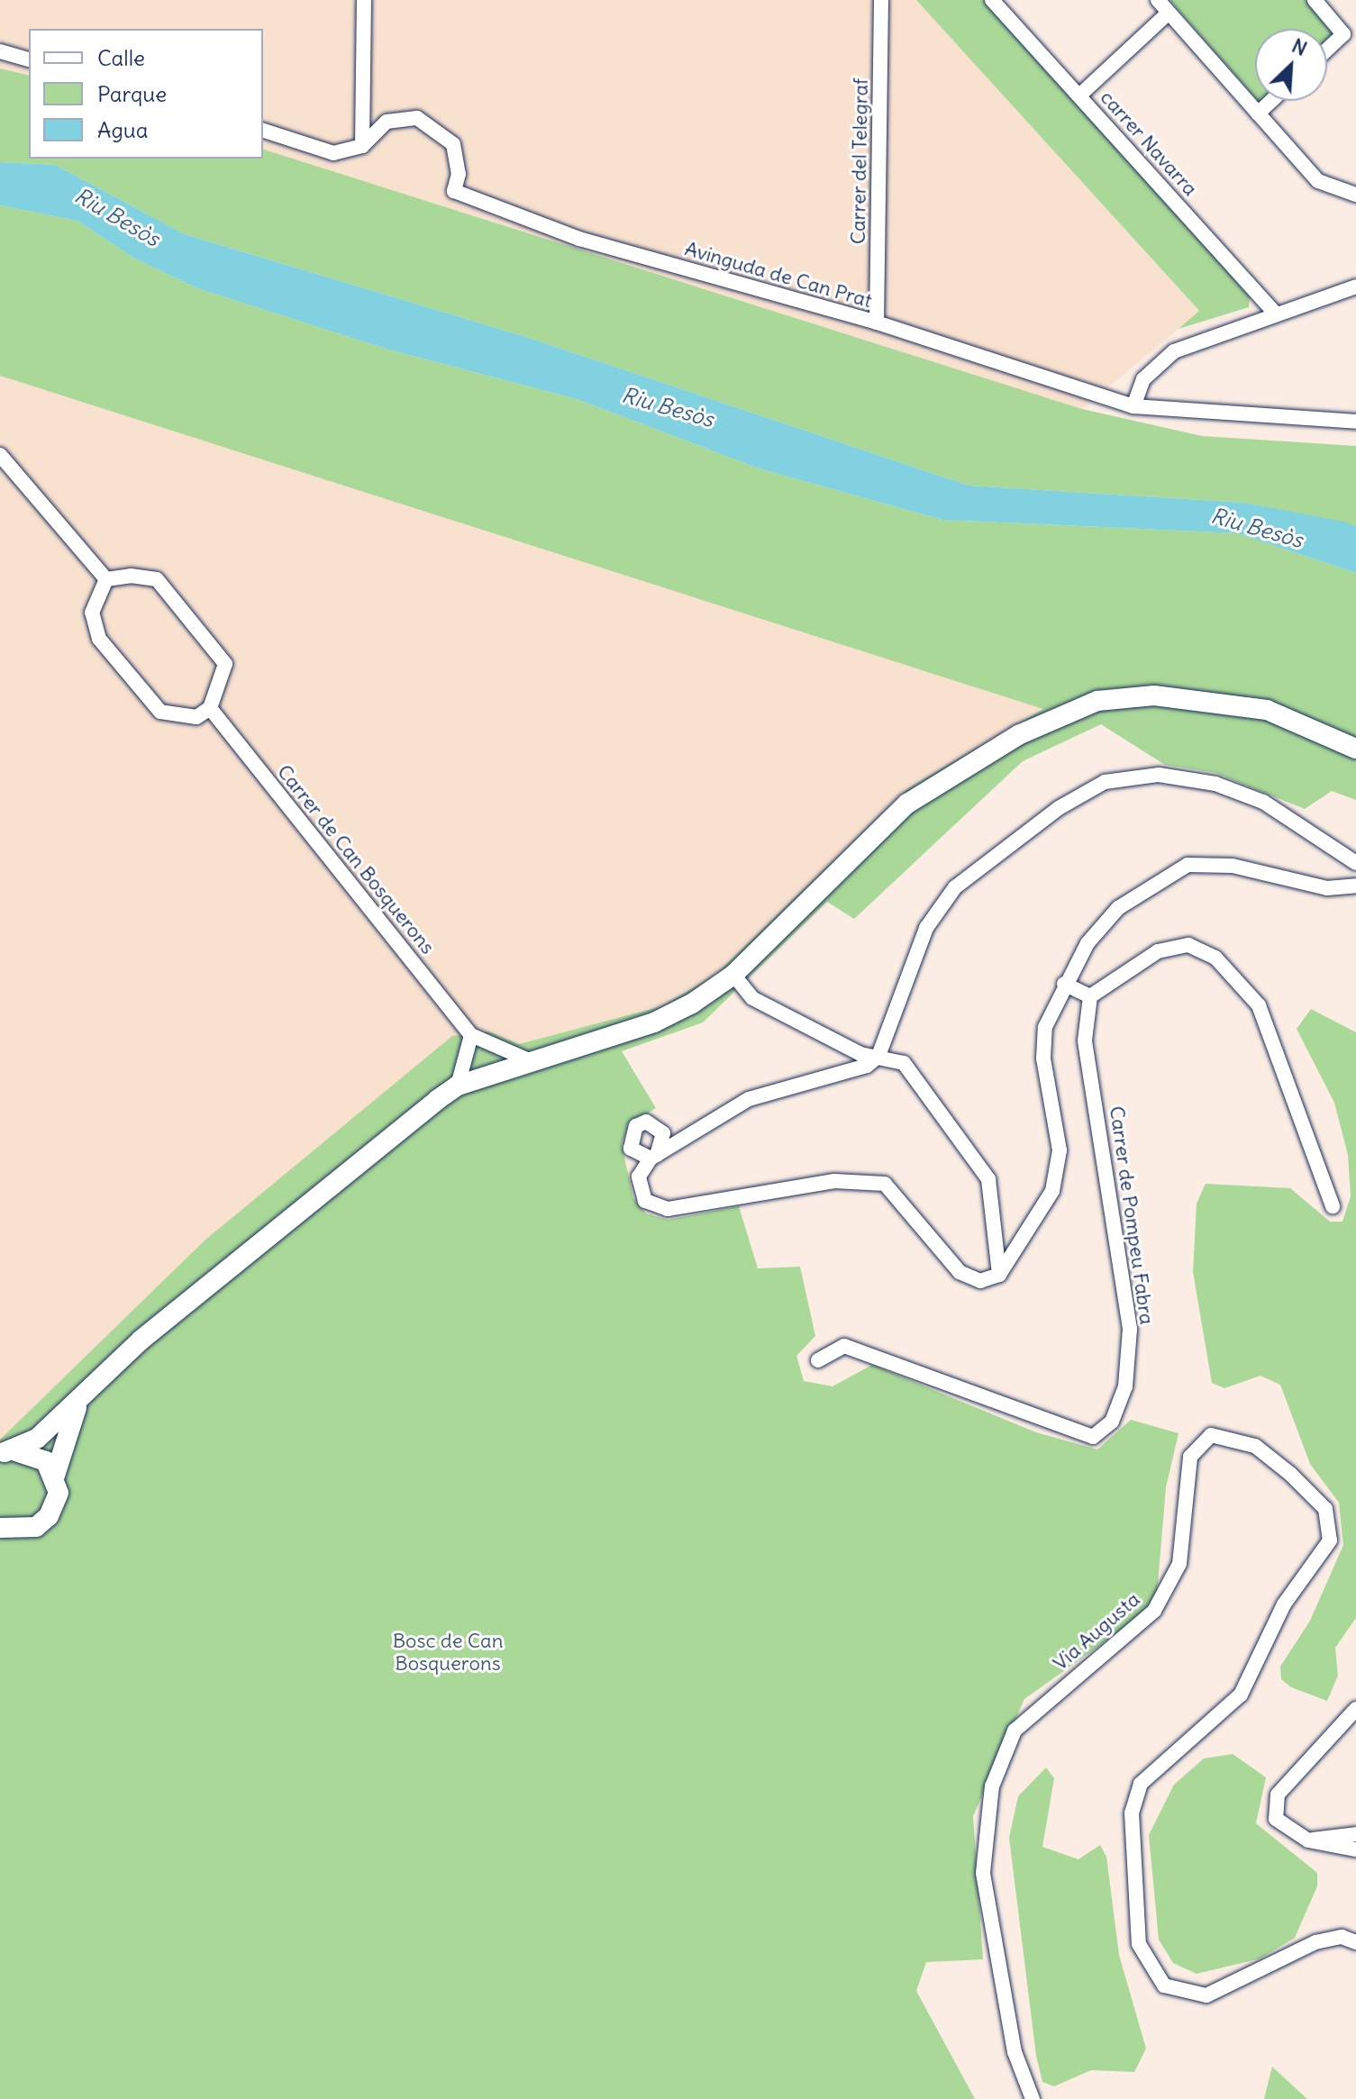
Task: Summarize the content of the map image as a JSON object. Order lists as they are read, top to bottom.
{
  "streets": {
    "street": [
      "carrer Navarra",
      "Carrer del Telegraf",
      "Avinguda de Can Prat",
      "Carrer de Can Bosquerons",
      "Carrer de Pompeu Fabra",
      "Via Augusta"
    ]
  },
  "crossings": [
    ["Carrer del Telegraf", "Avinguda de Can Prat"]
  ],
  "water": ["Riu Besòs"],
  "parks": ["Bosc de Can Bosquerons"],
  "legend": ["Calle", "Parque", "Agua"],
  "north": "top right"
}
